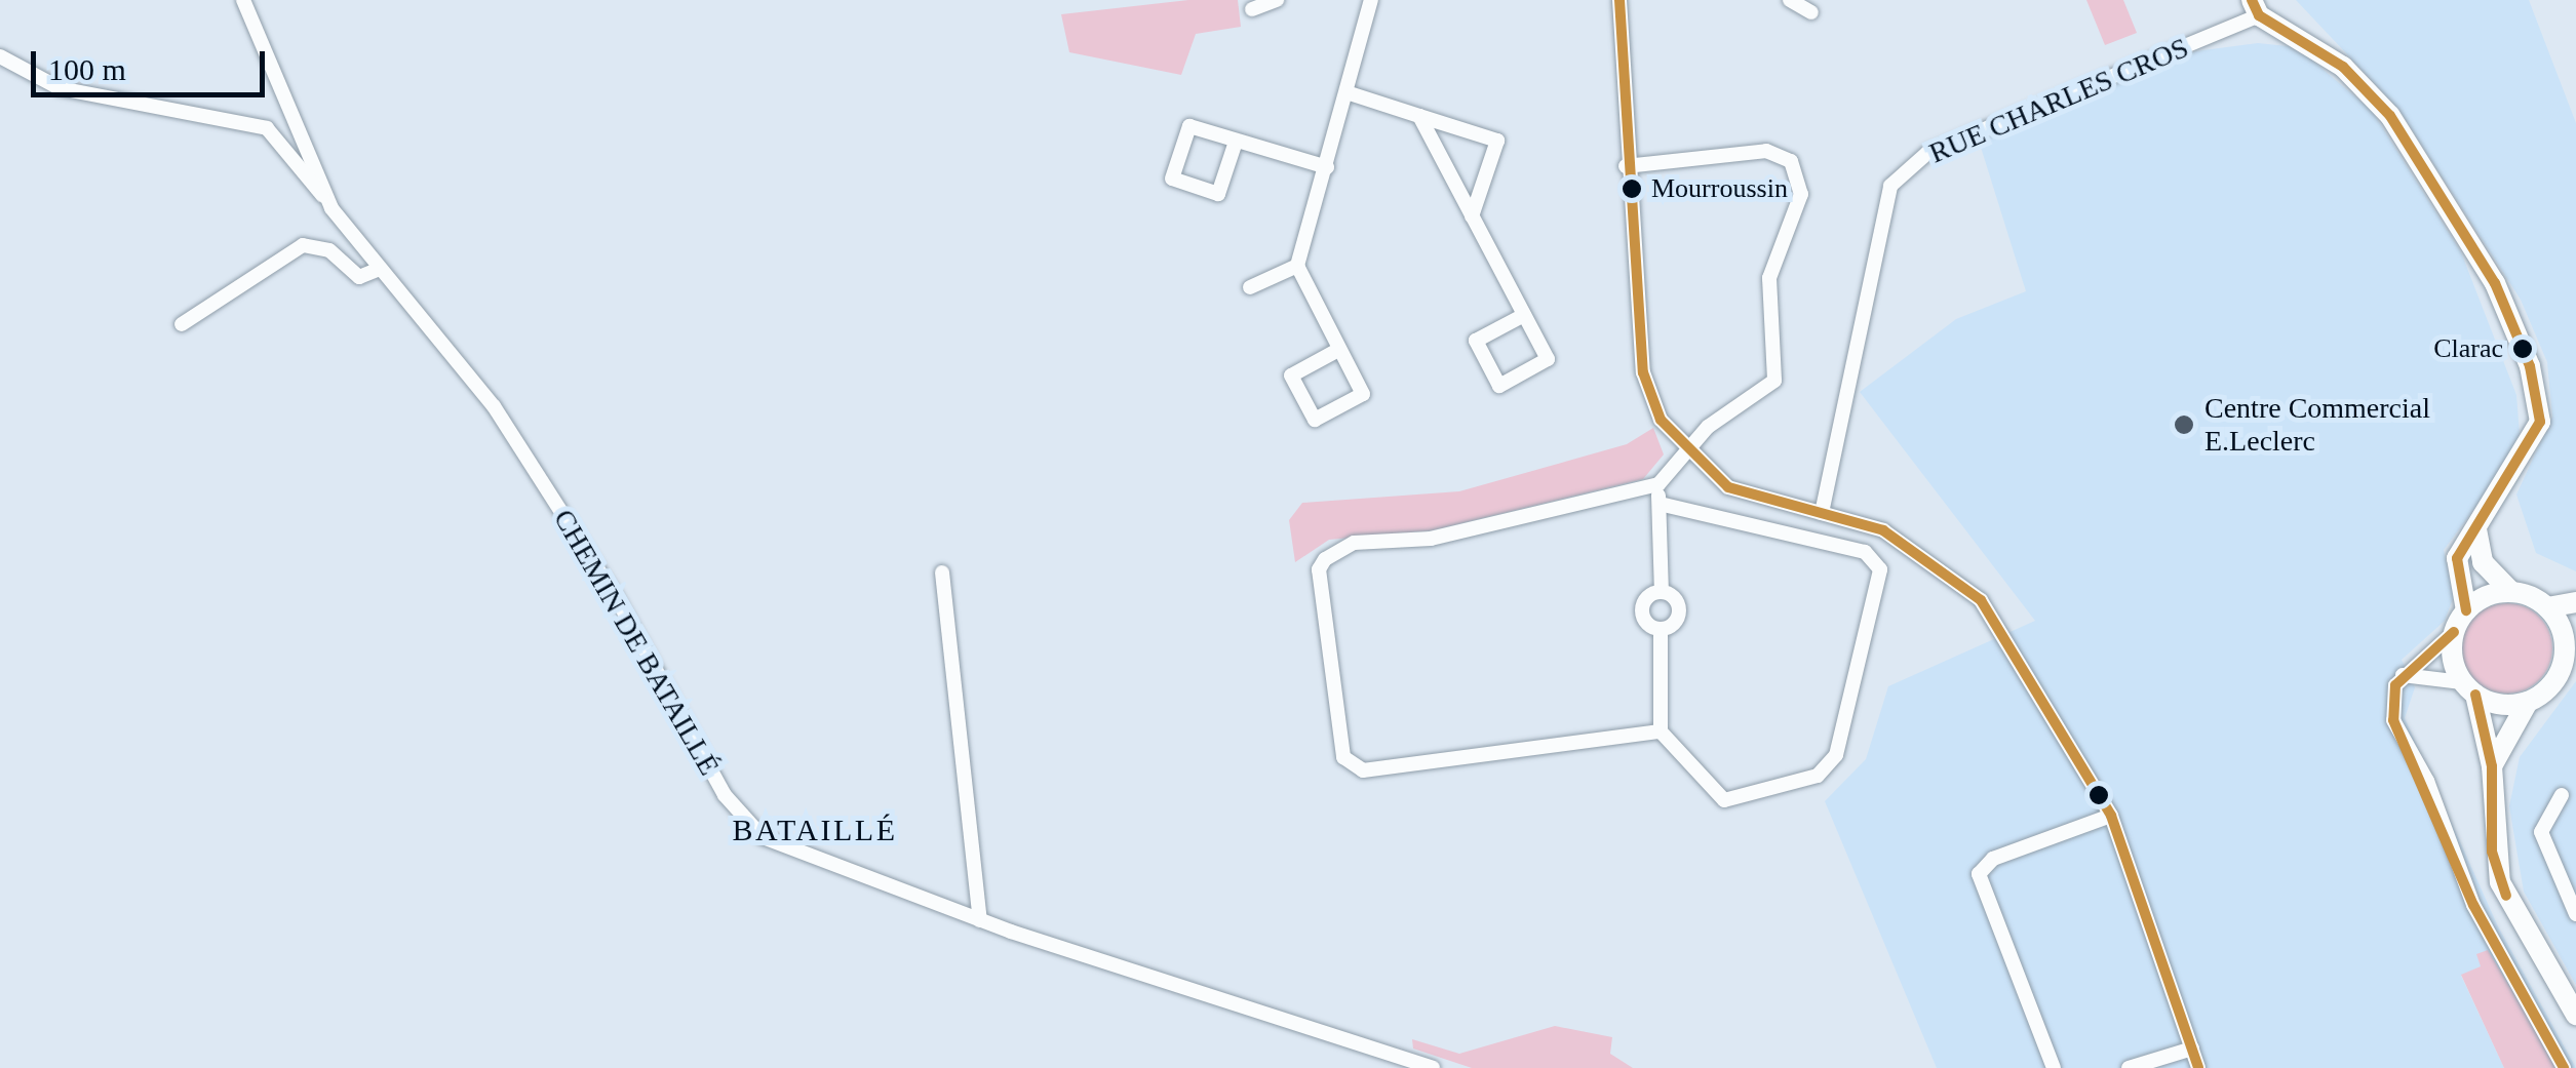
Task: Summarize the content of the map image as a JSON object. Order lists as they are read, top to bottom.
{
  "streets": {
    "street": ["RUE CHARLES CROS", "CHEMIN DE BATAILLÉ"]
  },
  "districts": ["BATAILLÉ"],
  "places": ["Mourroussin", "Clarac", "Centre Commercial E.Leclerc"],
  "scale_bar": "100 m"
}
